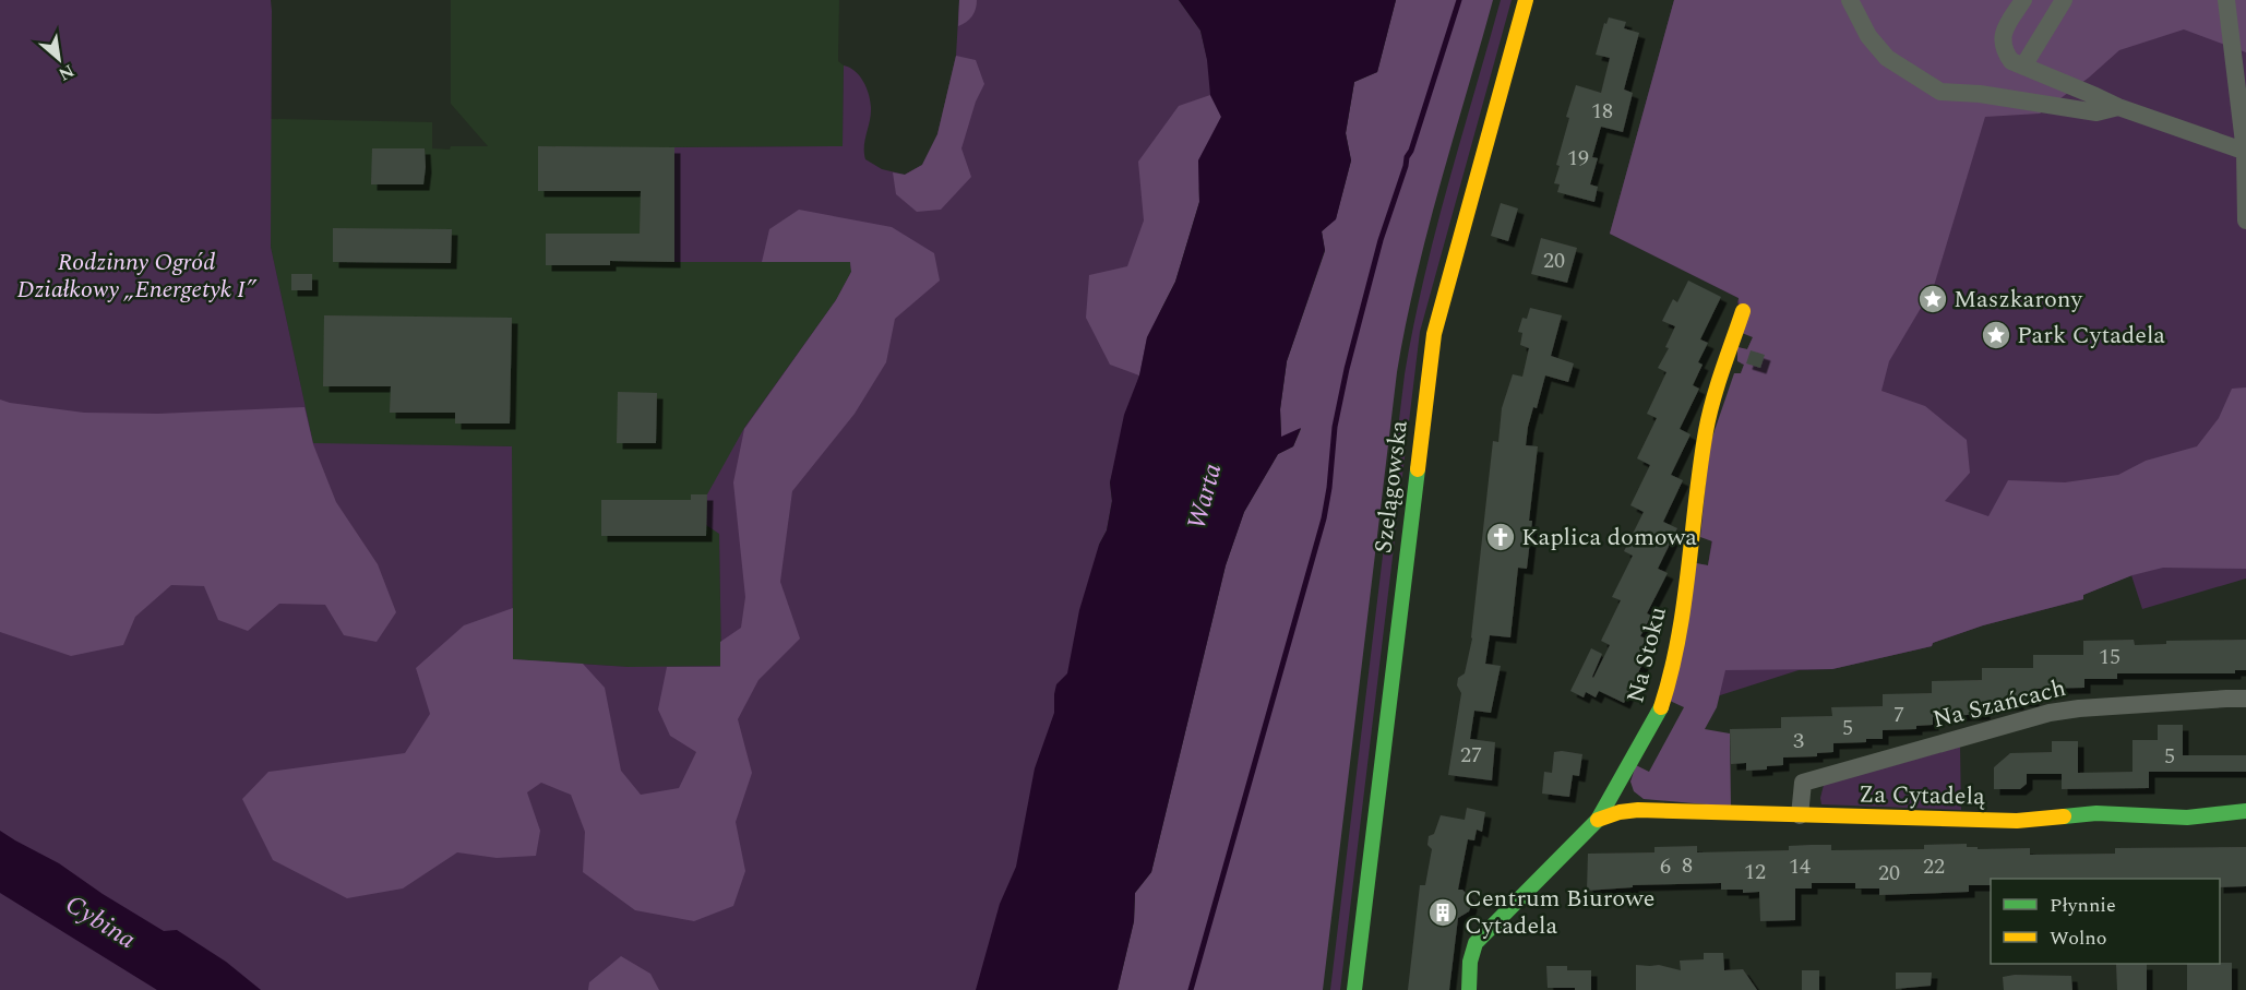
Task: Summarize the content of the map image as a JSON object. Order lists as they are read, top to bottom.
{
  "streets": {
    "street": [
      "Szelągowska",
      "Na Stoku",
      "Na Szańcach",
      "Za Cytadelą"
    ]
  },
  "crossings": [
    ["Na Stoku", "Za Cytadelą"],
    ["Na Szańcach", "Za Cytadelą"]
  ],
  "water": ["Warta", "Cybina"],
  "parks": ["Rodzinny Ogród Działkowy „Energetyk I”"],
  "places": {
    "place": ["Maszkarony", "Park Cytadela"],
    "church": ["Kaplica domowa"],
    "building": ["Centrum Biurowe Cytadela"]
  },
  "house_numbers": [
    "18",
    "19",
    "20",
    "15",
    "7",
    "5",
    "3",
    "27",
    "5",
    "8",
    "6",
    "14",
    "22",
    "12",
    "20"
  ],
  "legend": ["Płynnie", "Wolno"],
  "north": "bottom right"
}
